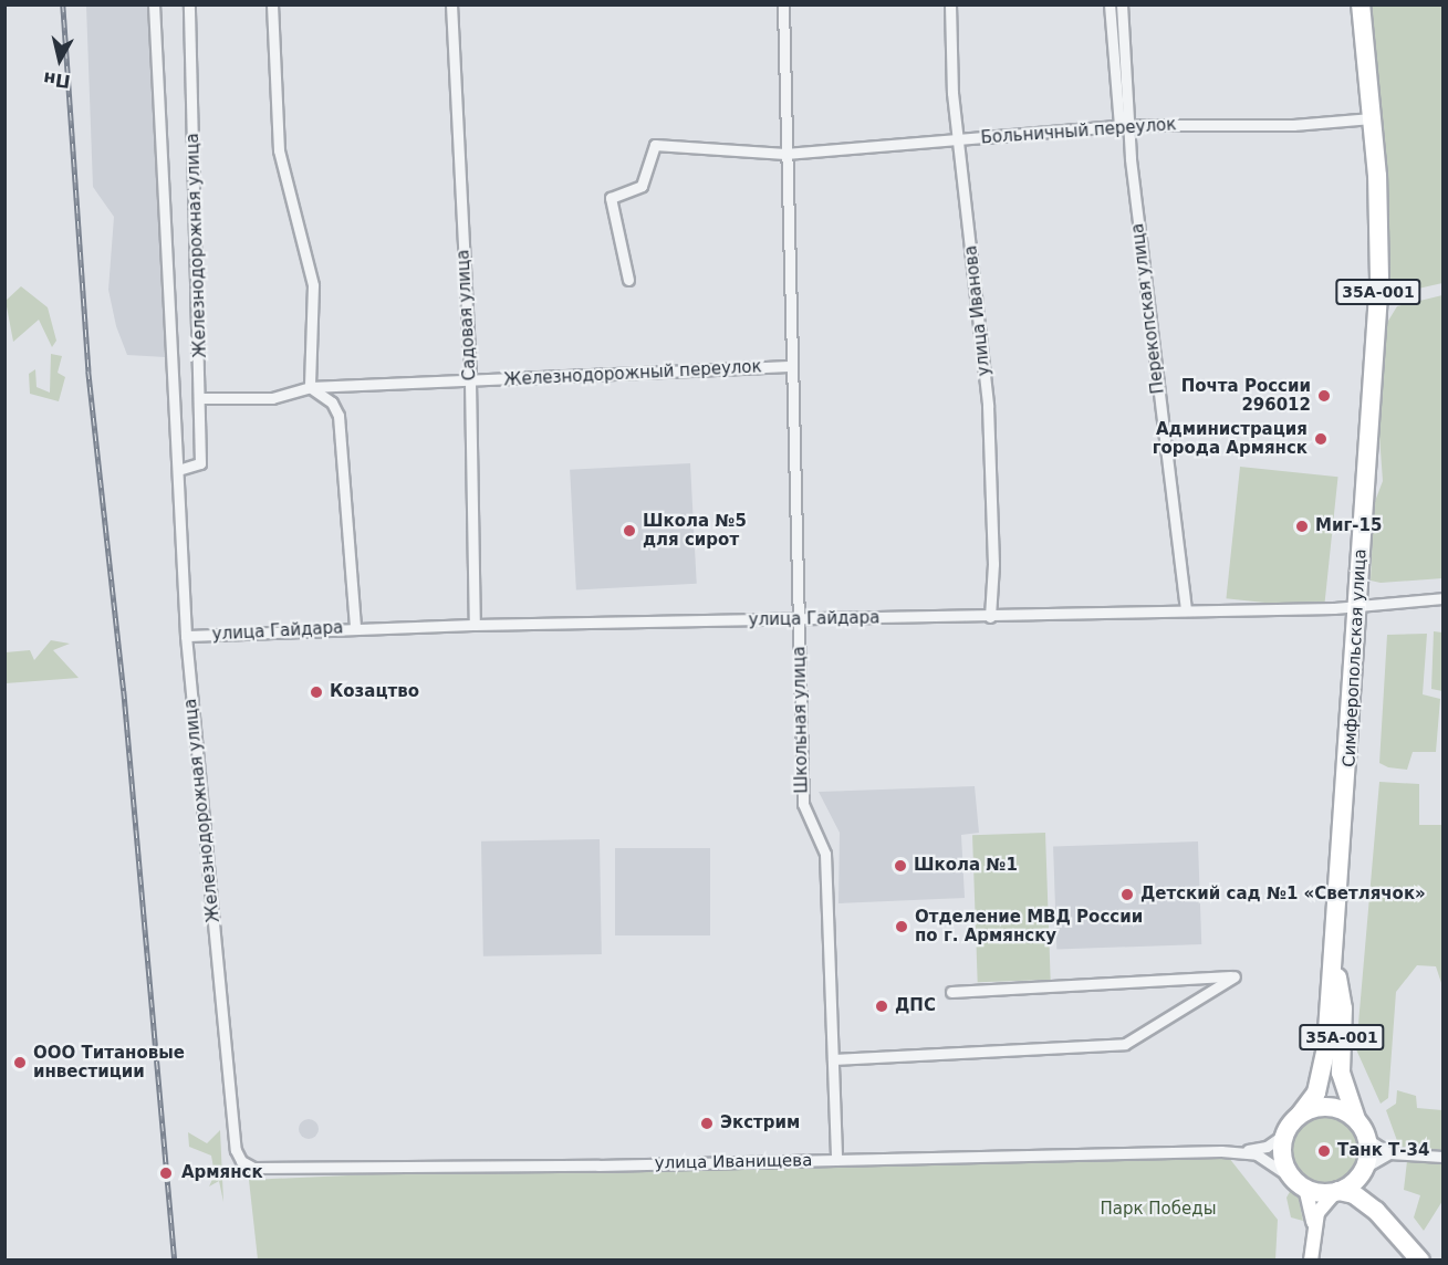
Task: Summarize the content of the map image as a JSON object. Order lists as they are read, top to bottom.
{
  "streets": {
    "highway": ["35А-001", "Симферопольская улица"],
    "street": [
      "Больничный переулок",
      "Железнодорожная улица",
      "Перекопская улица",
      "улица Иванова",
      "Садовая улица",
      "Железнодорожный переулок",
      "улица Гайдара",
      "Школьная улица",
      "улица Иванищева"
    ]
  },
  "crossings": [
    ["Больничный переулок", "Перекопская улица"],
    ["Больничный переулок", "улица Иванова"],
    ["Больничный переулок", "Симферопольская улица"],
    ["Больничный переулок", "Школьная улица"],
    ["Железнодорожная улица", "Железнодорожный переулок"],
    ["Железнодорожная улица", "улица Гайдара"],
    ["Железнодорожная улица", "улица Иванищева"],
    ["35А-001", "Симферопольская улица"],
    ["35А-001", "улица Иванищева"],
    ["Перекопская улица", "улица Гайдара"],
    ["улица Иванова", "улица Гайдара"],
    ["Садовая улица", "Железнодорожный переулок"],
    ["Садовая улица", "улица Гайдара"],
    ["Железнодорожный переулок", "Школьная улица"],
    ["улица Гайдара", "Симферопольская улица"],
    ["улица Гайдара", "Школьная улица"],
    ["Симферопольская улица", "улица Иванищева"],
    ["Школьная улица", "улица Иванищева"]
  ],
  "parks": ["Парк Победы"],
  "places": [
    "Почта России 296012",
    "Администрация города Армянск",
    "Миг-15",
    "Школа №5 для сирот",
    "Козацтво",
    "Школа №1",
    "Детский сад №1 «Светлячок»",
    "Отделение МВД России по г. Армянску",
    "ДПС",
    "ООО Титановые инвестиции",
    "Экстрим",
    "Танк Т-34",
    "Армянск"
  ],
  "north": "bottom"
}
